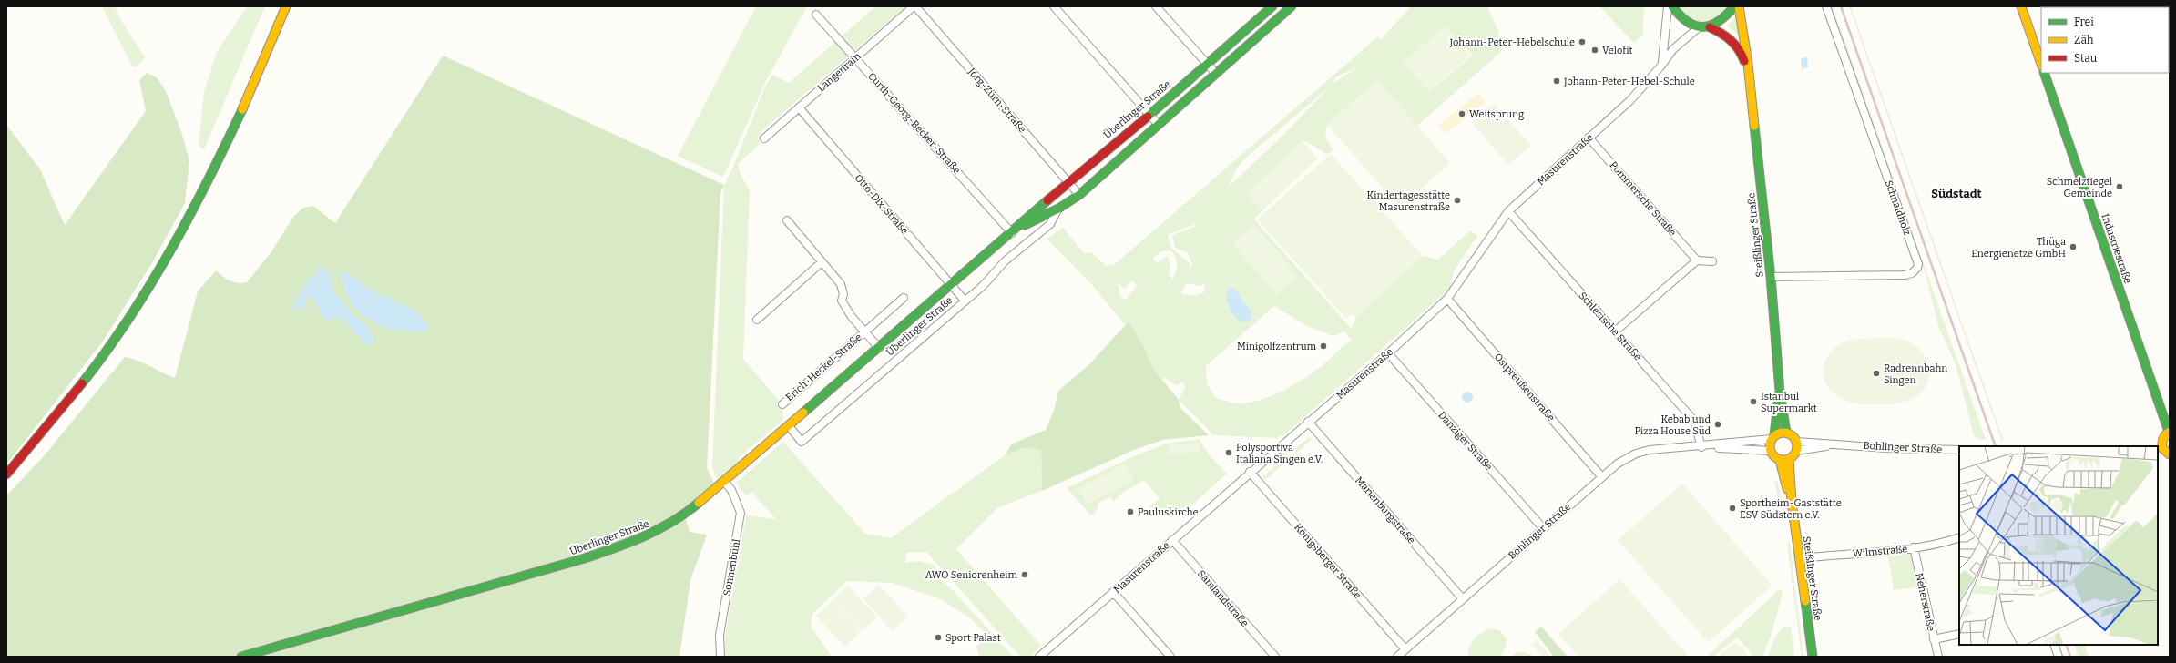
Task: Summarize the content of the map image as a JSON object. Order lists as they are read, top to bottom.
{
  "streets": {
    "street": [
      "Langenrain",
      "Jörg-Zürn-Straße",
      "Überlinger Straße",
      "Curth-Georg-Becker-Straße",
      "Masurenstraße",
      "Pommersche Straße",
      "Otto-Dix-Straße",
      "Schnaidholz",
      "Steißlinger Straße",
      "Industriestraße",
      "Schlesische Straße",
      "Erich-Heckel-Straße",
      "Ostpreußenstraße",
      "Danziger Straße",
      "Bohlinger Straße",
      "Marienburgstraße",
      "Wilmstraße",
      "Königsberger Straße",
      "Sonnenbühl",
      "Samlandstraße",
      "Neherstraße"
    ]
  },
  "crossings": [
    ["Langenrain", "Jörg-Zürn-Straße"],
    ["Langenrain", "Curth-Georg-Becker-Straße"],
    ["Langenrain", "Otto-Dix-Straße"],
    ["Jörg-Zürn-Straße", "Überlinger Straße"],
    ["Überlinger Straße", "Curth-Georg-Becker-Straße"],
    ["Überlinger Straße", "Otto-Dix-Straße"],
    ["Überlinger Straße", "Erich-Heckel-Straße"],
    ["Überlinger Straße", "Sonnenbühl"],
    ["Masurenstraße", "Pommersche Straße"],
    ["Masurenstraße", "Steißlinger Straße"],
    ["Masurenstraße", "Schlesische Straße"],
    ["Masurenstraße", "Ostpreußenstraße"],
    ["Masurenstraße", "Danziger Straße"],
    ["Masurenstraße", "Marienburgstraße"],
    ["Masurenstraße", "Königsberger Straße"],
    ["Masurenstraße", "Samlandstraße"],
    ["Schnaidholz", "Steißlinger Straße"],
    ["Steißlinger Straße", "Bohlinger Straße"],
    ["Steißlinger Straße", "Wilmstraße"],
    ["Schlesische Straße", "Bohlinger Straße"],
    ["Ostpreußenstraße", "Bohlinger Straße"],
    ["Danziger Straße", "Bohlinger Straße"],
    ["Bohlinger Straße", "Marienburgstraße"],
    ["Bohlinger Straße", "Königsberger Straße"],
    ["Wilmstraße", "Neherstraße"]
  ],
  "districts": ["Südstadt"],
  "places": [
    "Johann-Peter-Hebelschule",
    "Velofit",
    "Johann-Peter-Hebel-Schule",
    "Weitsprung",
    "Schmelztiegel Gemeinde",
    "Kindertagesstätte Masurenstraße",
    "Thüga Energienetze GmbH",
    "Minigolfzentrum",
    "Radrennbahn Singen",
    "Istanbul Supermarkt",
    "Kebab und Pizza House Süd",
    "Polysportiva Italiana Singen e.V.",
    "Sportheim-Gaststätte ESV Südstern e.V.",
    "Pauluskirche",
    "AWO Seniorenheim",
    "Sport Palast"
  ],
  "legend": ["Frei", "Zäh", "Stau"]
}
